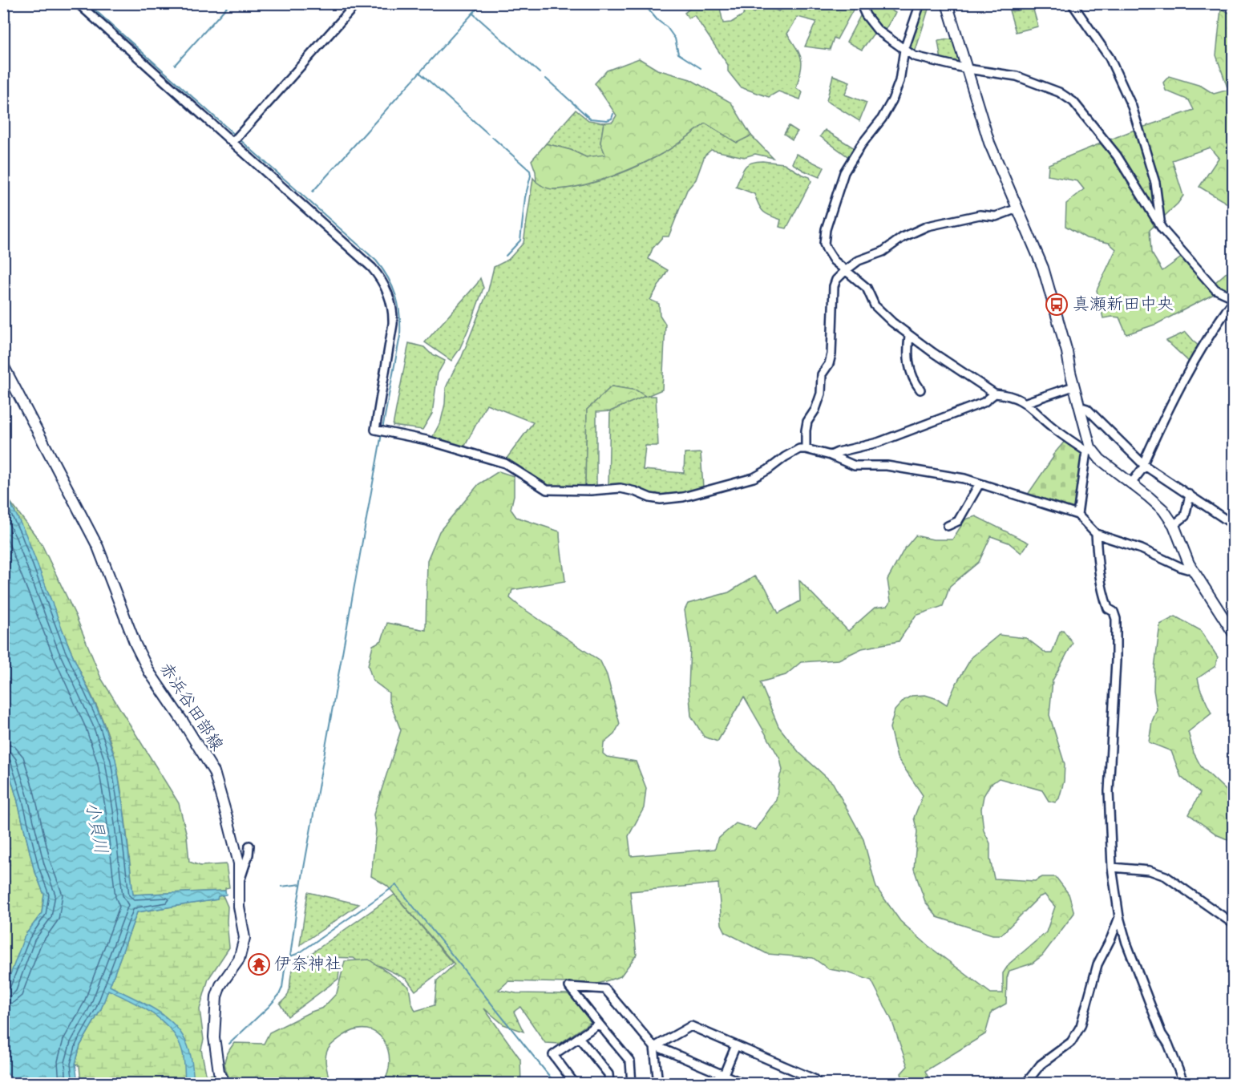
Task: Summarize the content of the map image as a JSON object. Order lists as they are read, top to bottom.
{
  "streets": {
    "main road": ["赤浜谷田部線"]
  },
  "water": ["小貝川"],
  "places": {
    "bus stop": ["真瀬新田中央"],
    "temple": ["伊奈神社"]
  }
}
